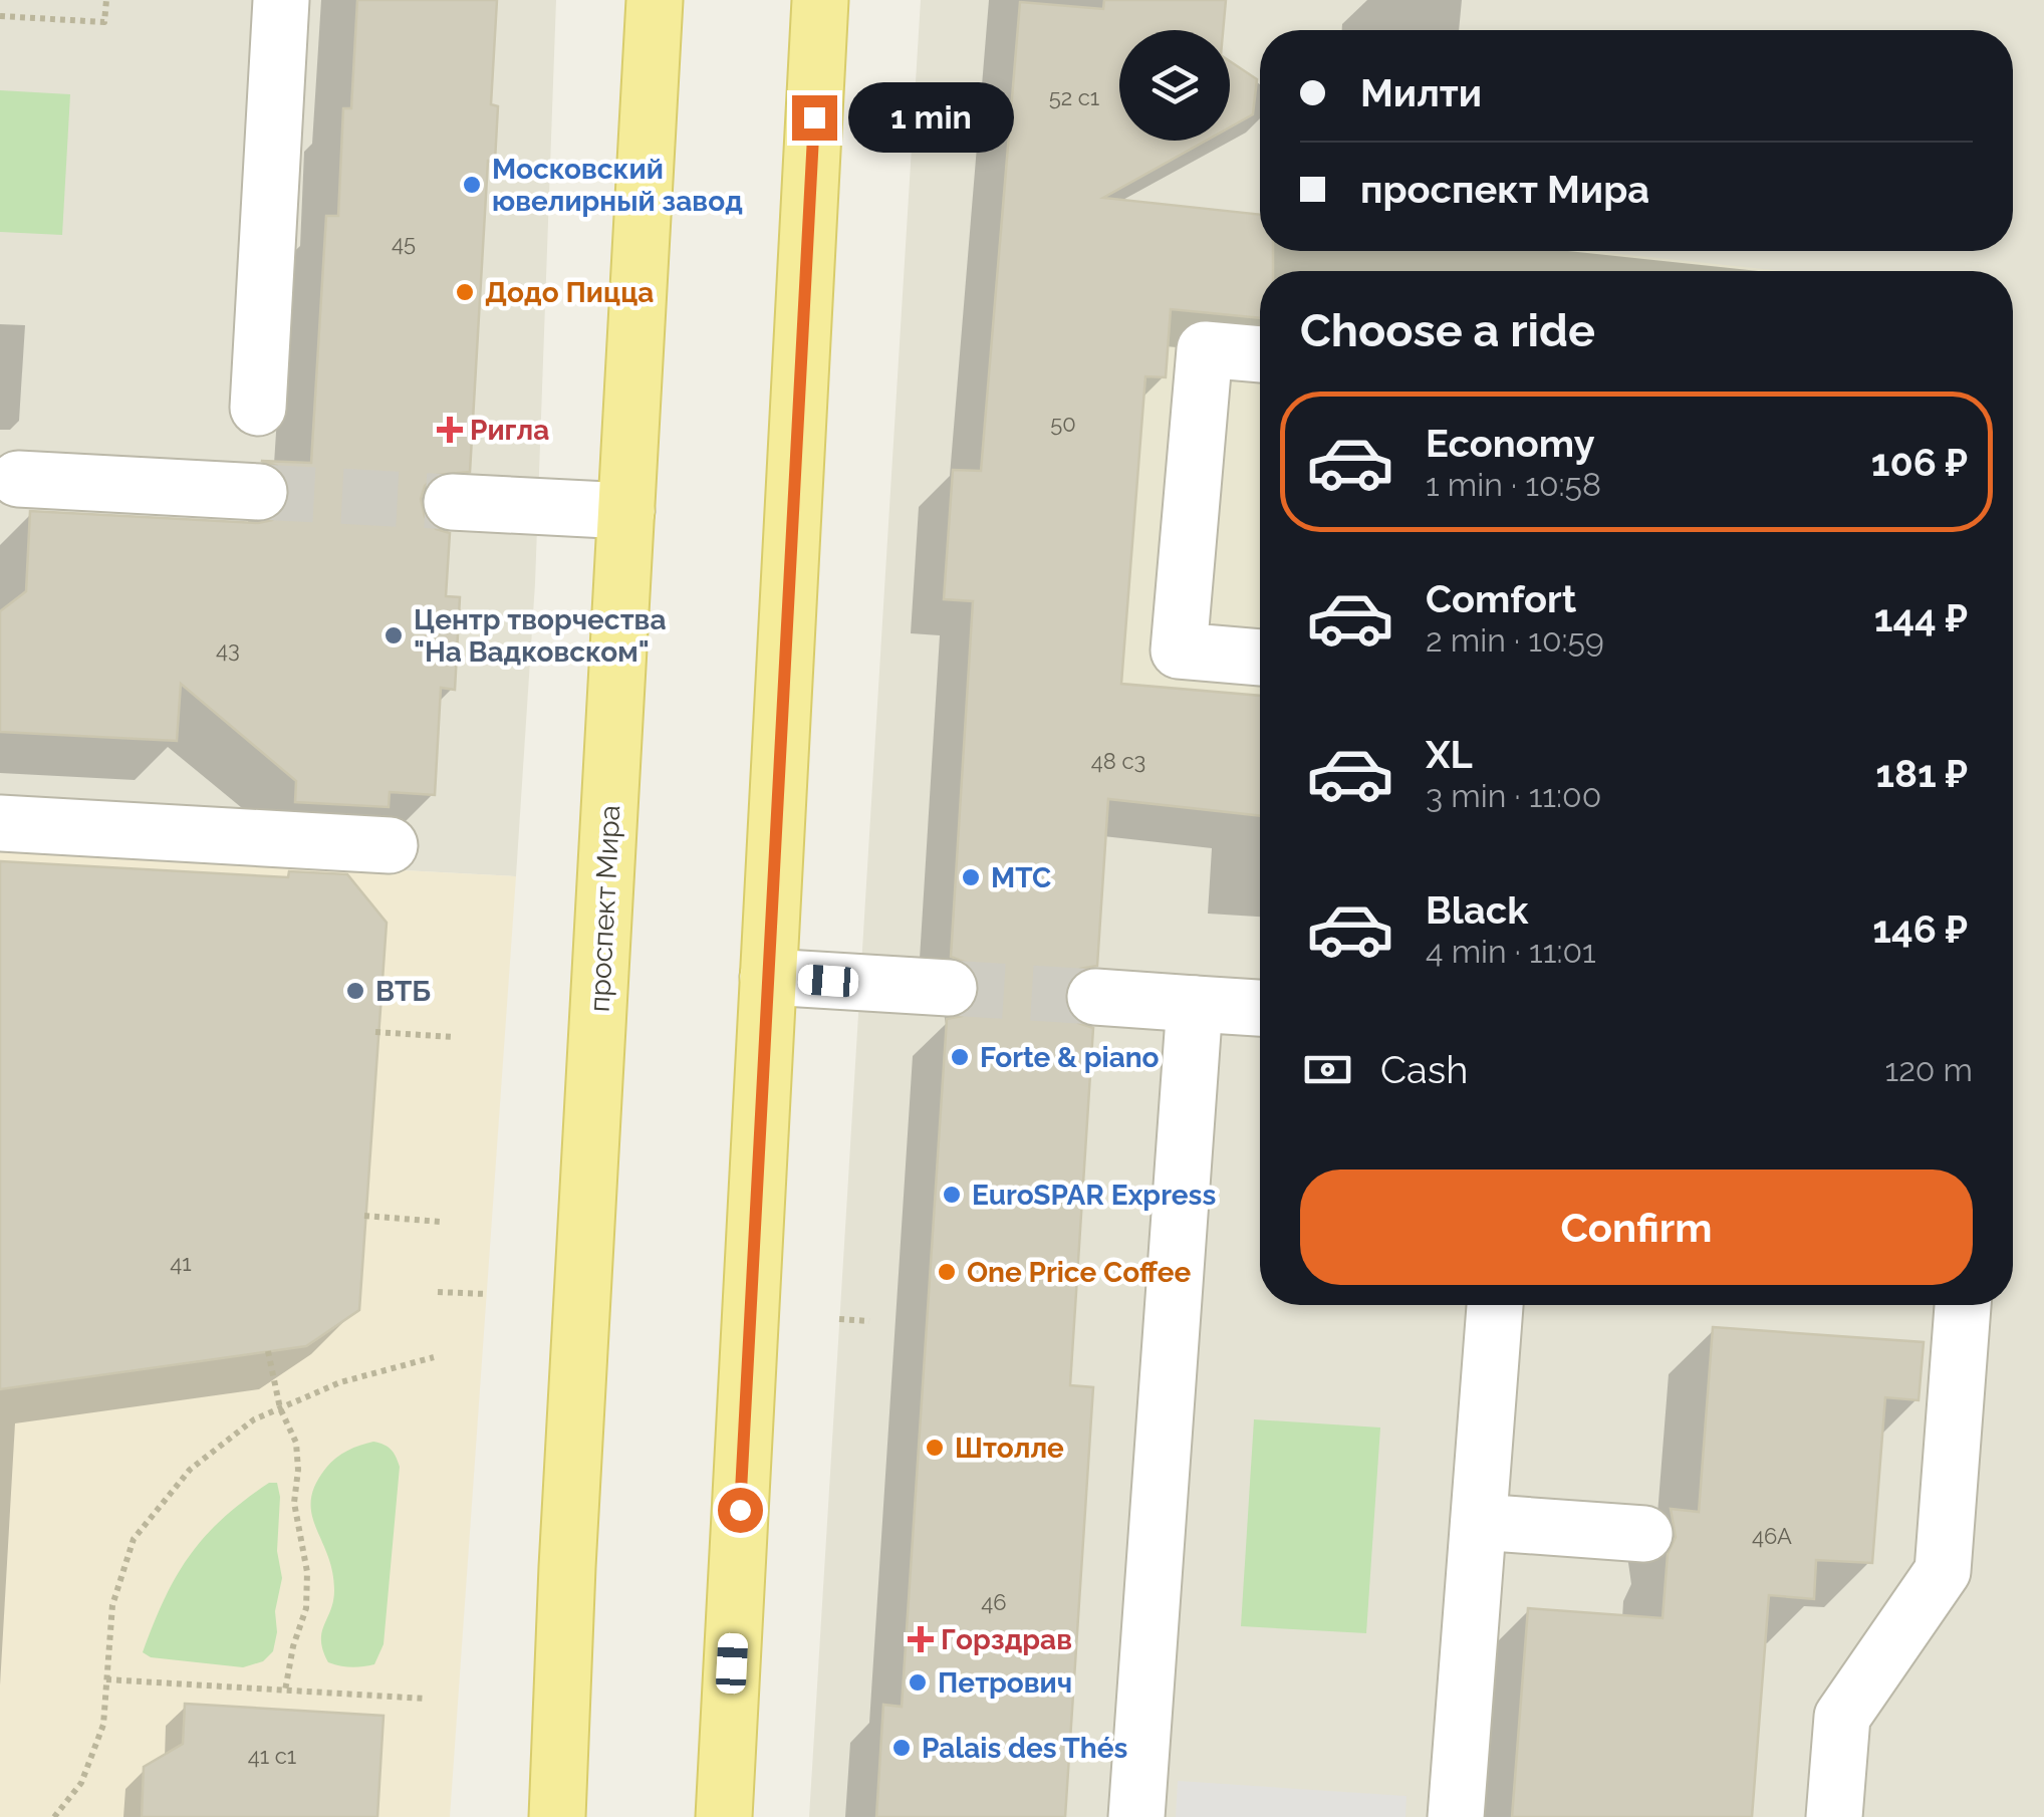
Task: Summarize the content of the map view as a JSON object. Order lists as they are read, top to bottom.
{
  "streets": {
    "main road": ["проспект Мира"]
  },
  "places": {
    "other": [
      "Московский ювелирный завод",
      "Додо Пицца",
      "Центр творчества \"На Вадковском\"",
      "МТС",
      "ВТБ",
      "Forte & piano",
      "EuroSPAR Express",
      "One Price Coffee",
      "Штолле",
      "Петрович",
      "Palais des Thés"
    ],
    "health": ["Ригла", "Горздрав"]
  },
  "house_numbers": [
    "52 с1",
    "45",
    "50",
    "43",
    "48 с3",
    "41",
    "46А",
    "46",
    "41 с1"
  ],
  "page": {
    "banner": ["Милти", "проспект Мира"],
    "bubble": "1 min",
    "heading": "Choose a ride",
    "list": [
      {
        "name": "Economy",
        "note": "1 min · 10:58",
        "value": "106 ₽"
      },
      {
        "name": "Comfort",
        "note": "2 min · 10:59",
        "value": "144 ₽"
      },
      {
        "name": "XL",
        "note": "3 min · 11:00",
        "value": "181 ₽"
      },
      {
        "name": "Black",
        "note": "4 min · 11:01",
        "value": "146 ₽"
      }
    ],
    "pay": ["Cash", "120 m"],
    "buttons": "Confirm"
  }
}
